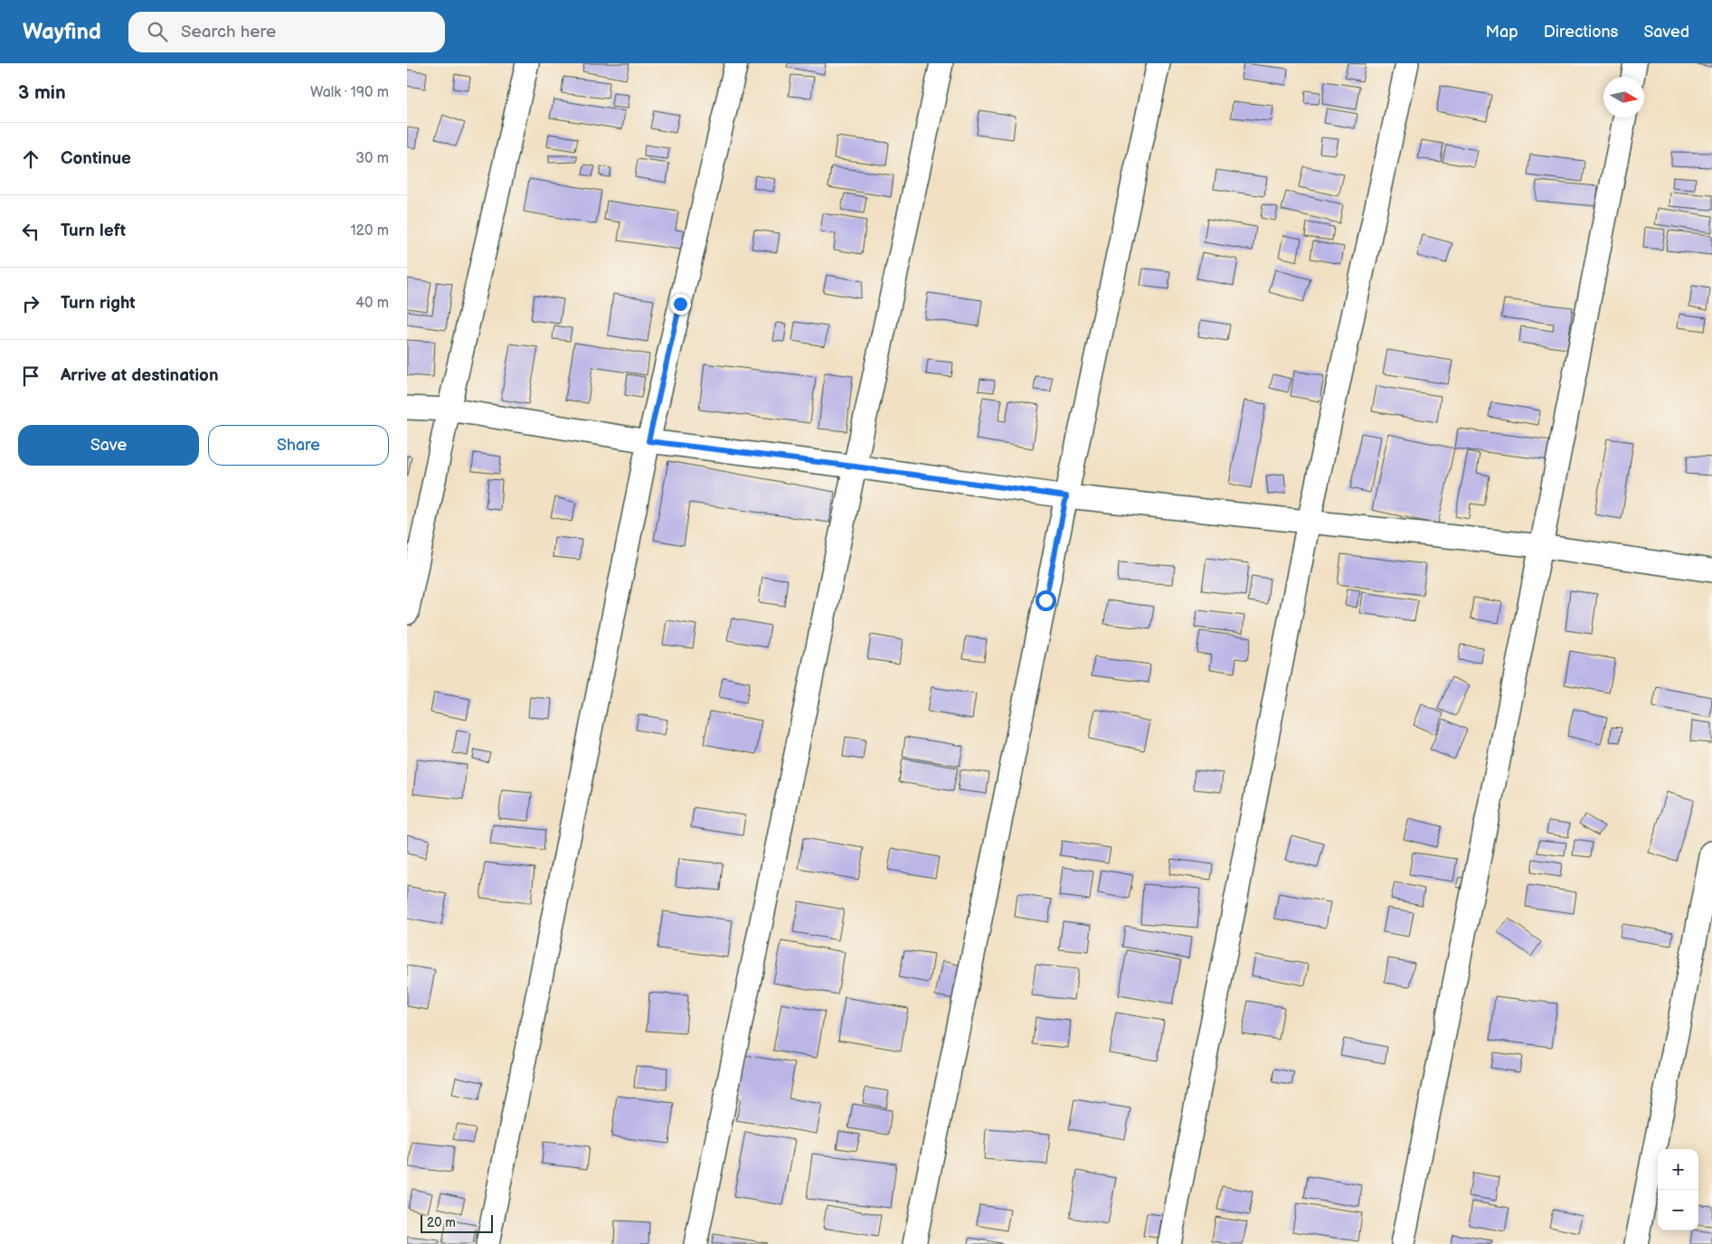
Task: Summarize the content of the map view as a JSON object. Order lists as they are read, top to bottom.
{
  "scale_bar": "20 m",
  "north": "right",
  "page": {
    "header": "Wayfind",
    "search": "Search here",
    "nav": ["Map", "Directions", "Saved"],
    "heading": ["3 min", "Walk · 190 m"],
    "list": [
      ["Continue", "30 m"],
      ["Turn left", "120 m"],
      ["Turn right", "40 m"],
      "Arrive at destination"
    ],
    "buttons": ["Save", "Share"],
    "map_buttons": ["+", "−"],
    "scale": "20 m"
  }
}
